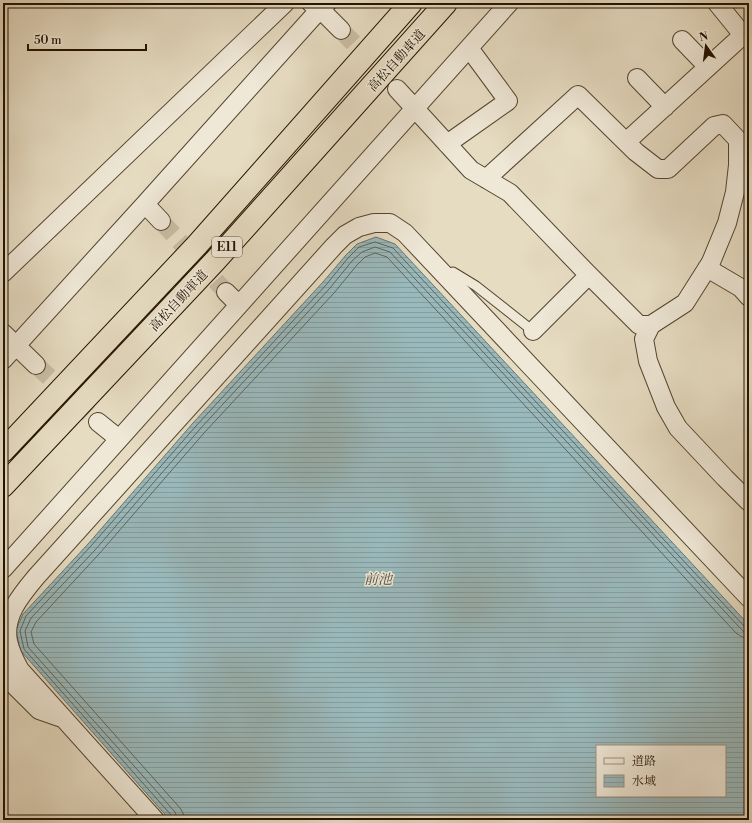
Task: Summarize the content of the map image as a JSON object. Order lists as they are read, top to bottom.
{
  "streets": {
    "highway": ["高松自動車道", "E11"]
  },
  "water": ["前池"],
  "legend": ["道路", "水域"],
  "scale_bar": "50 m",
  "north": "top"
}
